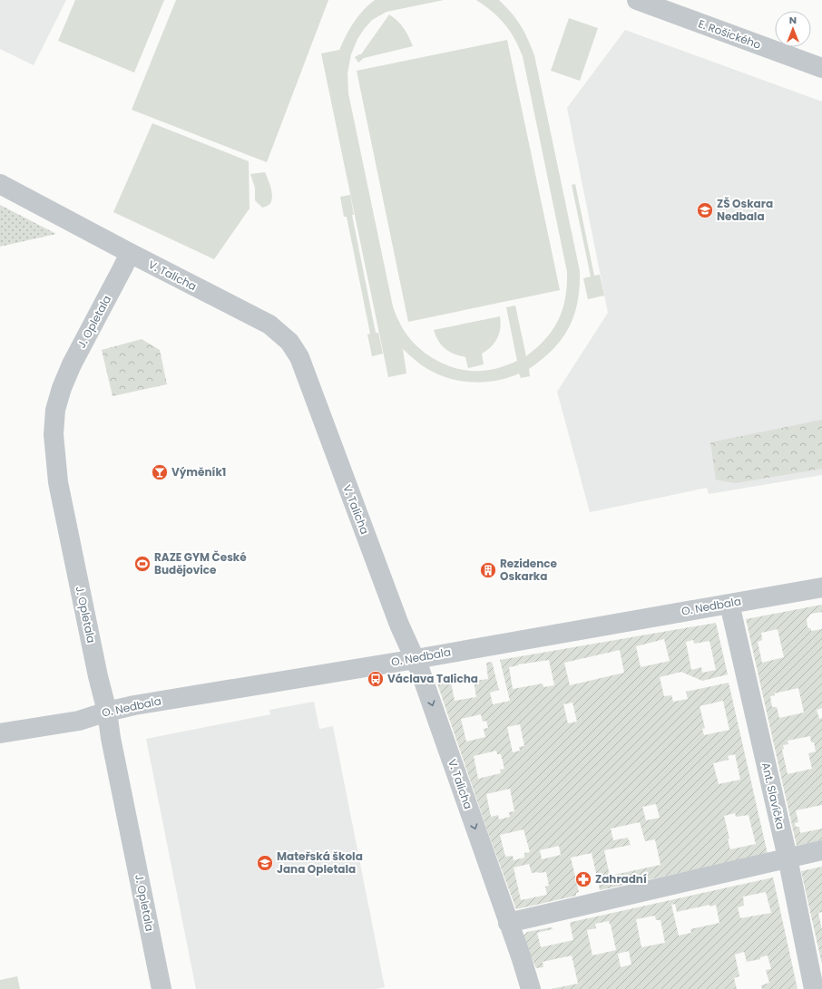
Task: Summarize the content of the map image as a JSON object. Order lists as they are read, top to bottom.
{
  "streets": {
    "street": [
      "E. Rošického",
      "V. Talicha",
      "J. Opletala",
      "O. Nedbala",
      "Ant. Slavíčka"
    ]
  },
  "crossings": [
    ["V. Talicha", "J. Opletala"],
    ["V. Talicha", "O. Nedbala"],
    ["J. Opletala", "O. Nedbala"],
    ["O. Nedbala", "Ant. Slavíčka"]
  ],
  "places": {
    "school or university": ["ZŠ Oskara Nedbala", "Mateřská škola Jana Opletala"],
    "bar": ["Výměník1"],
    "sports": ["RAZE GYM České Budějovice"],
    "building": ["Rezidence Oskarka"],
    "bus stop": ["Václava Talicha"],
    "pharmacy": ["Zahradní"]
  },
  "north": "top"
}
